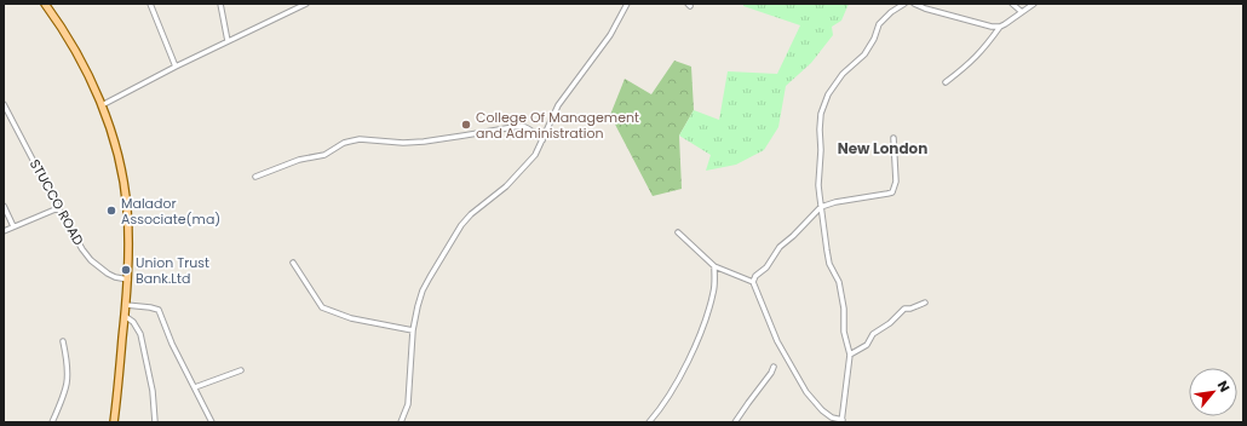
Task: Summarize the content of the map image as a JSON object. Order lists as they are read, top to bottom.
{
  "streets": {
    "street": ["STUCCO ROAD"]
  },
  "districts": ["New London"],
  "places": ["College Of Management and Administration", "Malador Associate(ma)", "Union Trust Bank.Ltd"],
  "north": "top right"
}
